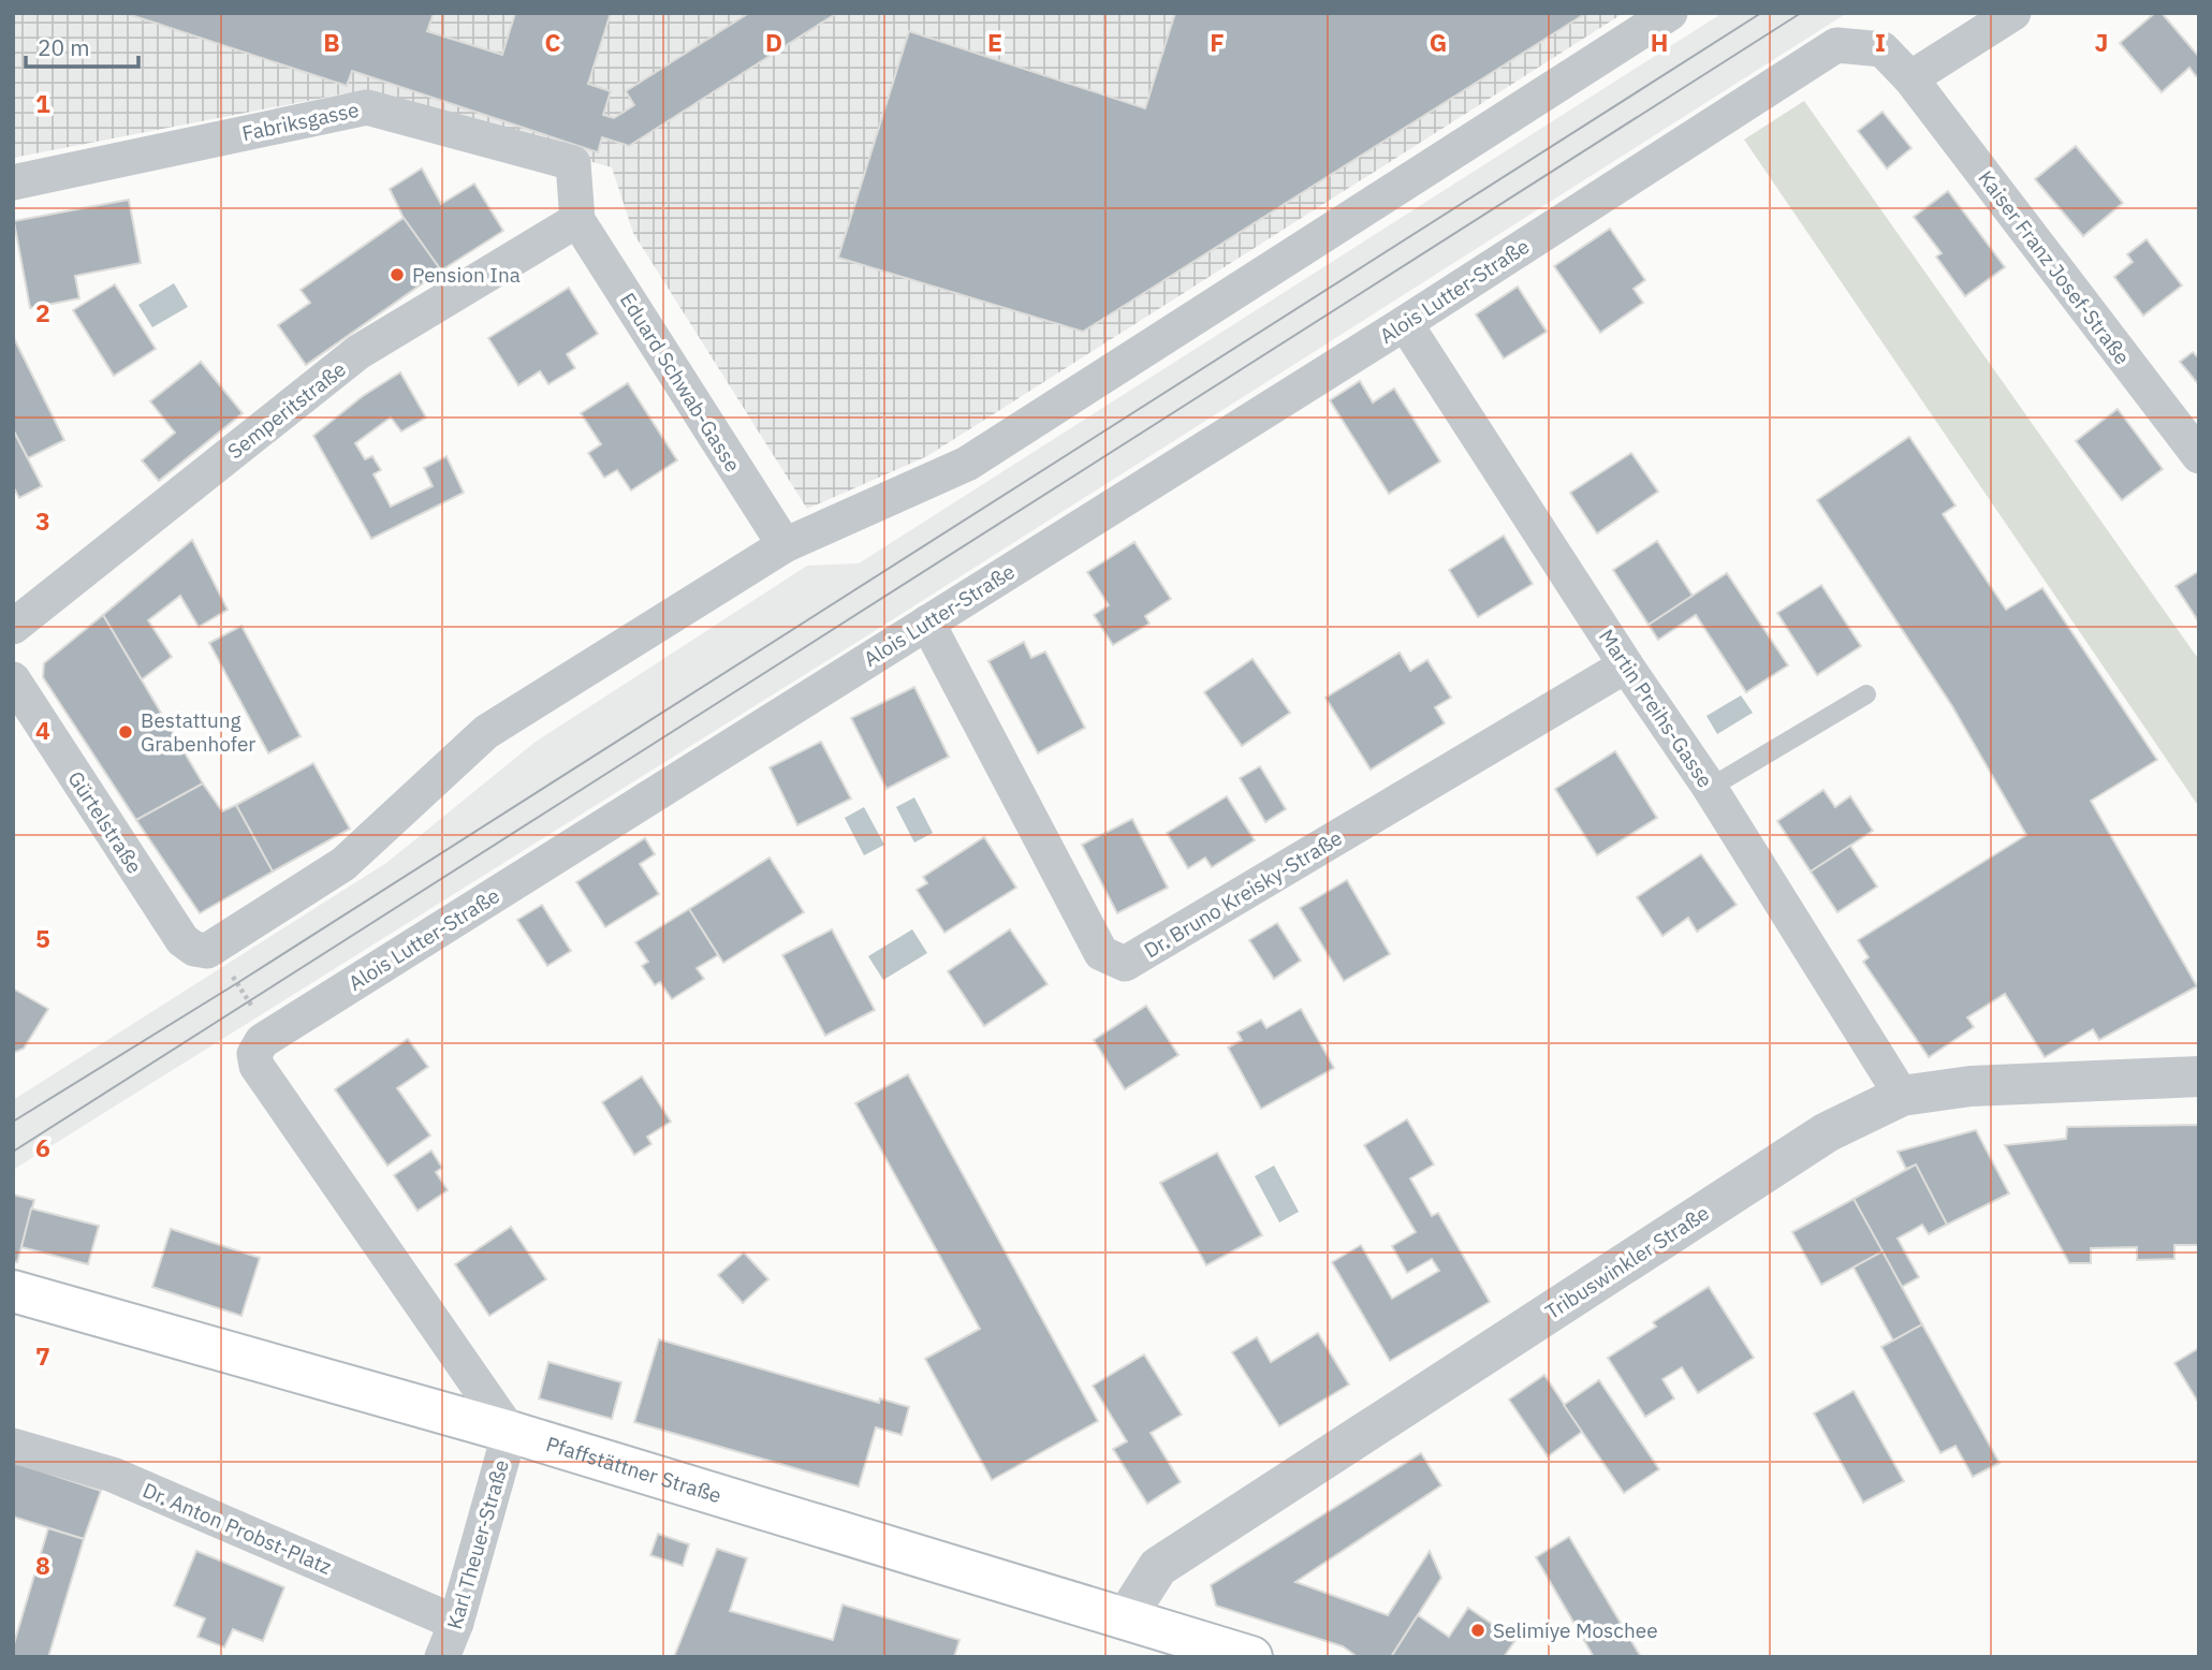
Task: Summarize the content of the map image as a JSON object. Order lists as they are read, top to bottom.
{
  "streets": {
    "main road": ["Pfaffstättner Straße"],
    "street": [
      "Fabriksgasse",
      "Kaiser Franz Josef-Straße",
      "Alois Lutter-Straße",
      "Eduard Schwab-Gasse",
      "Semperitstraße",
      "Martin Preihs-Gasse",
      "Gürtelstraße",
      "Dr. Bruno Kreisky-Straße",
      "Tribuswinkler Straße",
      "Dr. Anton Probst-Platz",
      "Karl Theuer-Straße"
    ]
  },
  "crossings": [
    ["Fabriksgasse", "Eduard Schwab-Gasse"],
    ["Fabriksgasse", "Semperitstraße"],
    ["Kaiser Franz Josef-Straße", "Alois Lutter-Straße"],
    ["Alois Lutter-Straße", "Martin Preihs-Gasse"],
    ["Alois Lutter-Straße", "Dr. Bruno Kreisky-Straße"],
    ["Eduard Schwab-Gasse", "Semperitstraße"],
    ["Martin Preihs-Gasse", "Dr. Bruno Kreisky-Straße"],
    ["Martin Preihs-Gasse", "Tribuswinkler Straße"],
    ["Tribuswinkler Straße", "Pfaffstättner Straße"],
    ["Pfaffstättner Straße", "Karl Theuer-Straße"],
    ["Dr. Anton Probst-Platz", "Karl Theuer-Straße"]
  ],
  "places": ["Pension Ina", "Bestattung Grabenhofer", "Selimiye Moschee"],
  "scale_bar": "20 m",
  "grid": {
    "columns": [
      "B",
      "C",
      "D",
      "E",
      "F",
      "G",
      "H",
      "I",
      "J"
    ],
    "rows": [
      "1",
      "2",
      "3",
      "4",
      "5",
      "6",
      "7",
      "8"
    ]
  }
}
